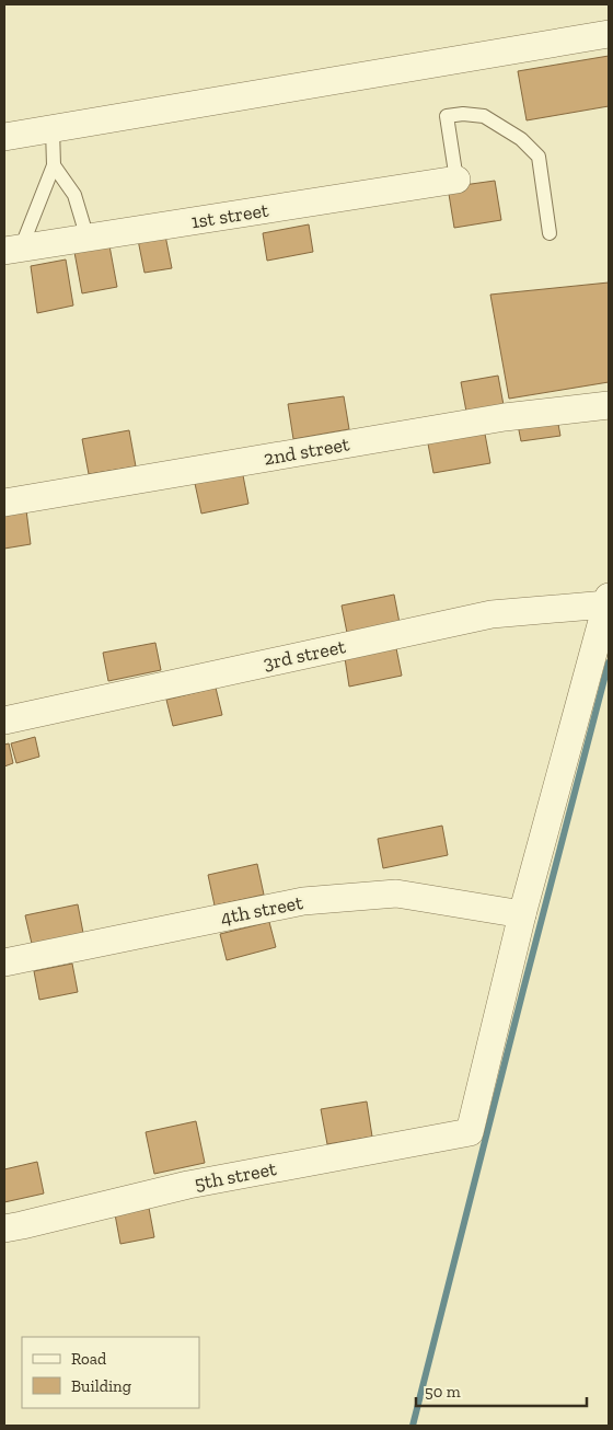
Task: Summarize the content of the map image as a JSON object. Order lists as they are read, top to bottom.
{
  "streets": {
    "street": [
      "1st street",
      "2nd street",
      "3rd street",
      "4th street",
      "5th street"
    ]
  },
  "crossings": [
    ["4th street", "5th street"]
  ],
  "legend": ["Road", "Building"],
  "scale_bar": "50 m"
}
